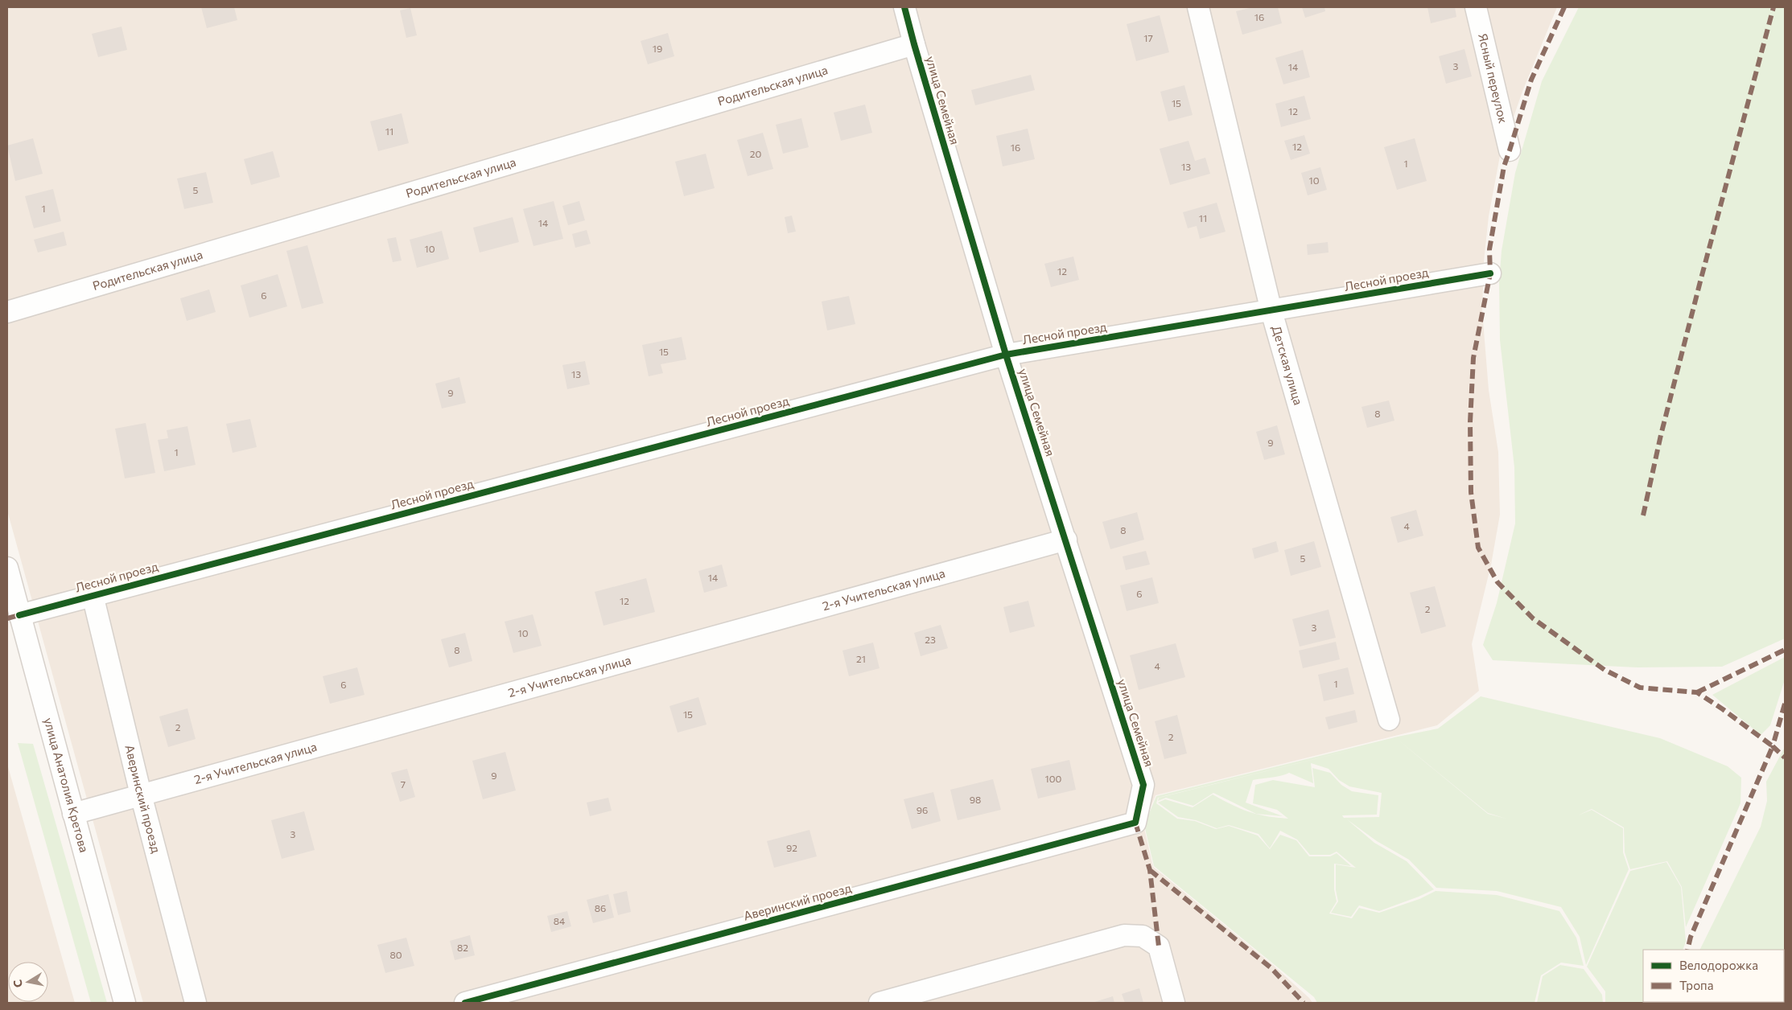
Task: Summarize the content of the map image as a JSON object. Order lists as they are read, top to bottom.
{
  "streets": {
    "street": [
      "Ясный переулок",
      "Родительская улица",
      "улица Семейная",
      "Лесной проезд",
      "Детская улица",
      "2-я Учительская улица",
      "улица Анатолия Кретова",
      "Аверинский проезд"
    ]
  },
  "crossings": [
    ["Родительская улица", "улица Семейная"],
    ["улица Семейная", "Лесной проезд"],
    ["улица Семейная", "2-я Учительская улица"],
    ["улица Семейная", "Аверинский проезд"],
    ["Лесной проезд", "Детская улица"],
    ["Лесной проезд", "улица Анатолия Кретова"],
    ["Лесной проезд", "Аверинский проезд"],
    ["2-я Учительская улица", "улица Анатолия Кретова"],
    ["2-я Учительская улица", "Аверинский проезд"]
  ],
  "house_numbers": [
    "16",
    "17",
    "19",
    "3",
    "14",
    "15",
    "12",
    "11",
    "12",
    "16",
    "20",
    "1",
    "13",
    "10",
    "5",
    "1",
    "11",
    "14",
    "10",
    "12",
    "6",
    "15",
    "13",
    "9",
    "8",
    "9",
    "1",
    "4",
    "8",
    "5",
    "14",
    "6",
    "12",
    "2",
    "3",
    "10",
    "23",
    "8",
    "21",
    "4",
    "1",
    "6",
    "15",
    "2",
    "2",
    "9",
    "100",
    "7",
    "98",
    "96",
    "3",
    "92",
    "86",
    "84",
    "82",
    "80"
  ],
  "legend": ["Велодорожка", "Тропа"],
  "north": "left"
}
